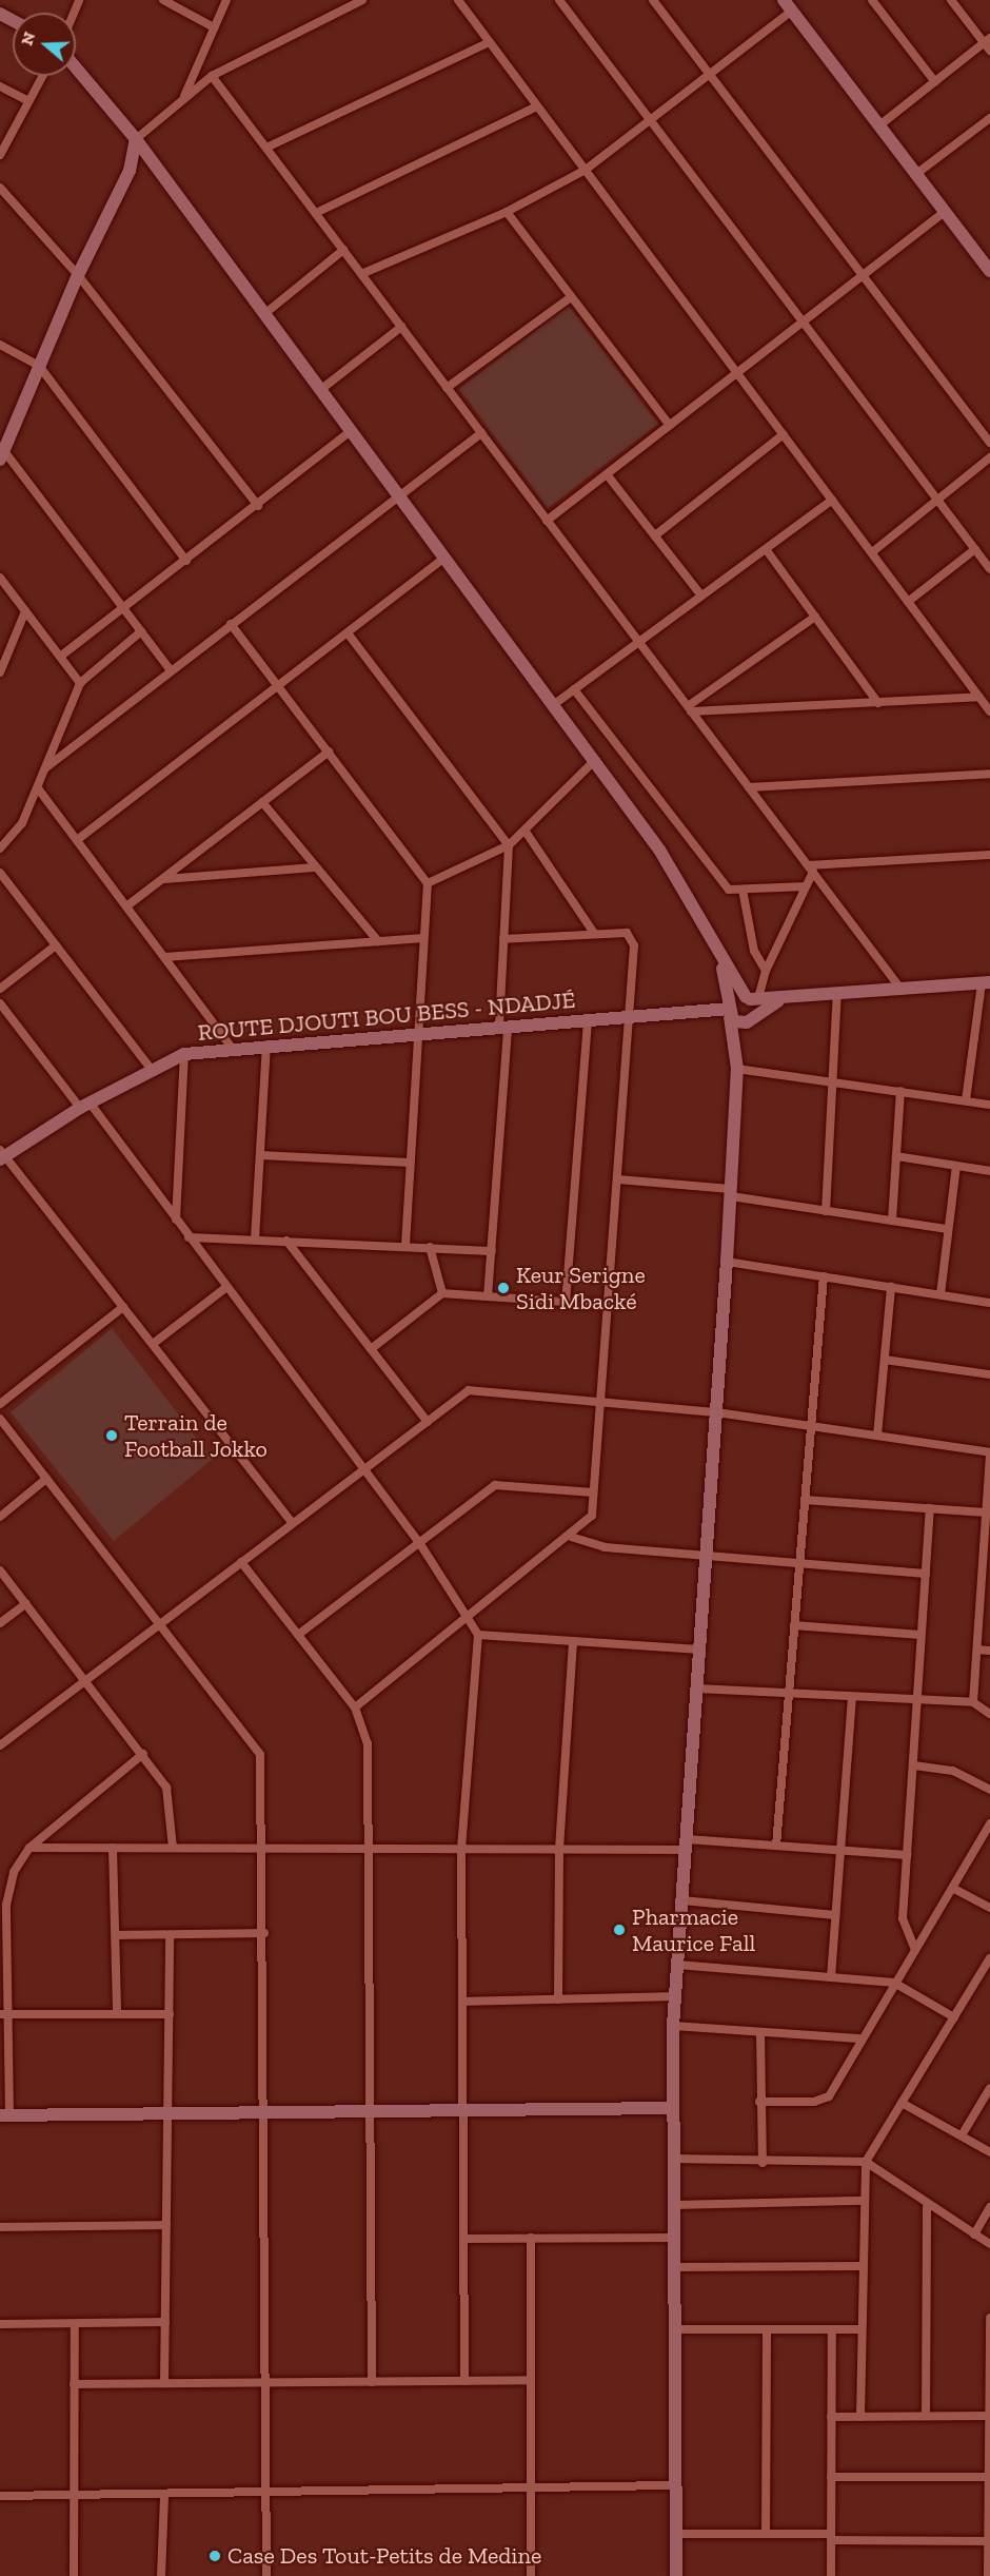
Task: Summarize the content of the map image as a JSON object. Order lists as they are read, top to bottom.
{
  "streets": {
    "main road": ["ROUTE DJOUTI BOU BESS - NDADJÉ"]
  },
  "places": [
    "Keur Serigne Sidi Mbacké",
    "Terrain de Football Jokko",
    "Pharmacie Maurice Fall",
    "Case Des Tout-Petits de Medine"
  ],
  "north": "left"
}
